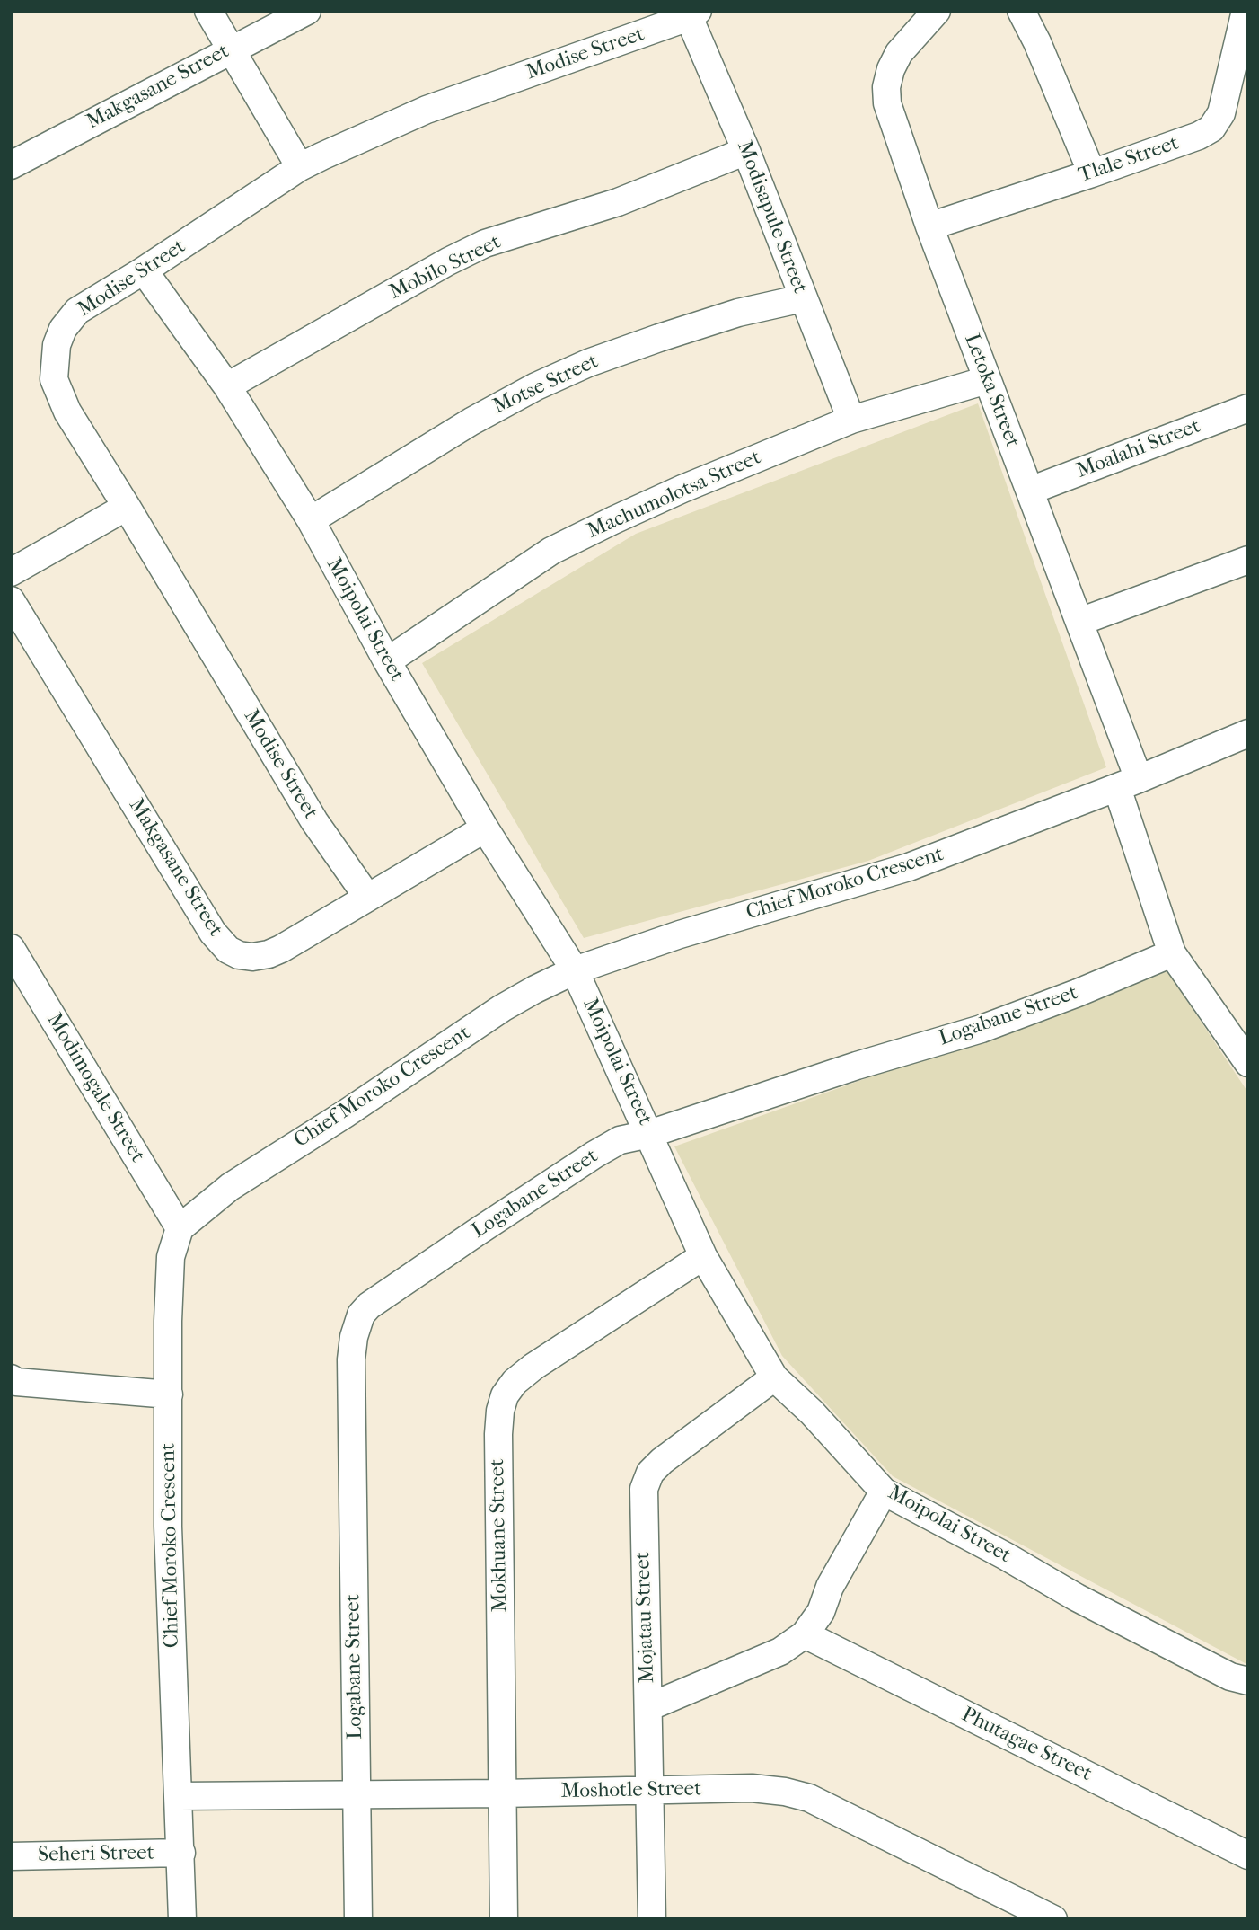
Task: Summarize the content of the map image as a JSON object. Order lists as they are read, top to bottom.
{
  "streets": {
    "street": [
      "Modise Street",
      "Makgasane Street",
      "Tlale Street",
      "Modisapule Street",
      "Mobilo Street",
      "Motse Street",
      "Letoka Street",
      "Moalahi Street",
      "Machumolotsa Street",
      "Moipolai Street",
      "Chief Moroko Crescent",
      "Logabane Street",
      "Modimogale Street",
      "Mokhuane Street",
      "Mojatau Street",
      "Phutagae Street",
      "Moshotle Street",
      "Seheri Street"
    ]
  },
  "crossings": [
    ["Modise Street", "Makgasane Street"],
    ["Modise Street", "Modisapule Street"],
    ["Modise Street", "Moipolai Street"],
    ["Makgasane Street", "Moipolai Street"],
    ["Tlale Street", "Letoka Street"],
    ["Modisapule Street", "Mobilo Street"],
    ["Modisapule Street", "Motse Street"],
    ["Modisapule Street", "Machumolotsa Street"],
    ["Mobilo Street", "Moipolai Street"],
    ["Motse Street", "Moipolai Street"],
    ["Letoka Street", "Moalahi Street"],
    ["Letoka Street", "Machumolotsa Street"],
    ["Letoka Street", "Chief Moroko Crescent"],
    ["Letoka Street", "Logabane Street"],
    ["Machumolotsa Street", "Moipolai Street"],
    ["Moipolai Street", "Chief Moroko Crescent"],
    ["Moipolai Street", "Logabane Street"],
    ["Moipolai Street", "Mokhuane Street"],
    ["Moipolai Street", "Mojatau Street"],
    ["Chief Moroko Crescent", "Modimogale Street"],
    ["Chief Moroko Crescent", "Moshotle Street"],
    ["Chief Moroko Crescent", "Seheri Street"],
    ["Logabane Street", "Moshotle Street"],
    ["Mokhuane Street", "Moshotle Street"],
    ["Mojatau Street", "Moshotle Street"]
  ]
}
